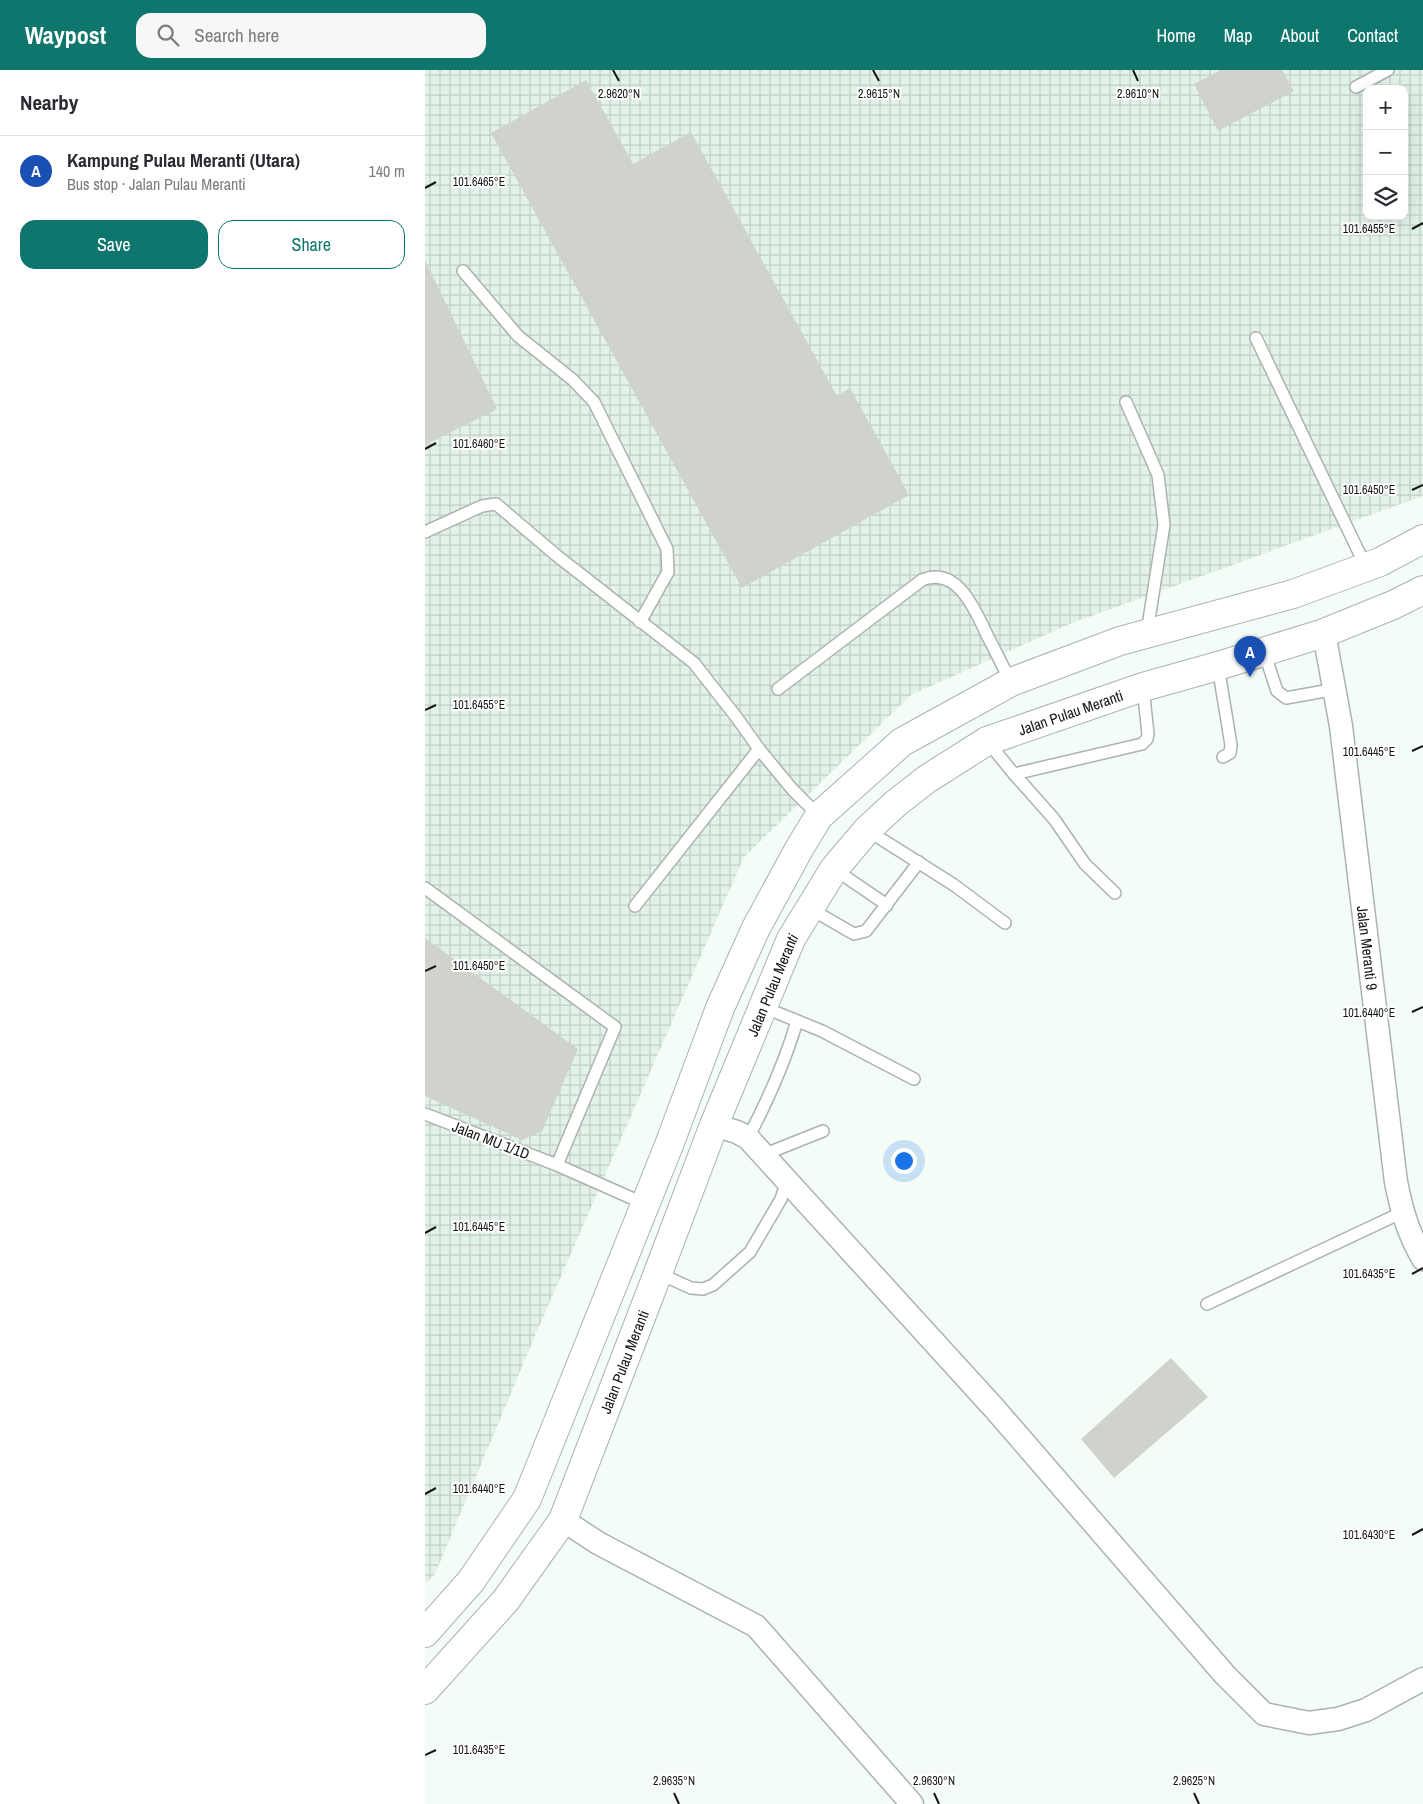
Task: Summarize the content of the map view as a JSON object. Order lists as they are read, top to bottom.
{
  "streets": {
    "main road": ["Jalan Pulau Meranti"],
    "street": ["Jalan Meranti 9"],
    "lane": ["Jalan MU 1/1D"]
  },
  "crossings": [
    ["Jalan Pulau Meranti", "Jalan Meranti 9"]
  ],
  "page": {
    "header": "Waypost",
    "search": "Search here",
    "nav": [
      "Home",
      "Map",
      "About",
      "Contact"
    ],
    "heading": "Nearby",
    "map_buttons": ["+", "−"],
    "list": [
      {
        "mark": "A",
        "name": "Kampung Pulau Meranti (Utara)",
        "note": "Bus stop · Jalan Pulau Meranti",
        "value": "140 m"
      }
    ],
    "buttons": ["Save", "Share"],
    "pins": "A"
  },
  "coordinates": [
    "2.9620°N",
    "2.9615°N",
    "2.9610°N",
    "101.6465°E",
    "101.6455°E",
    "101.6460°E",
    "101.6450°E",
    "101.6445°E",
    "101.6440°E",
    "101.6435°E",
    "101.6430°E",
    "2.9635°N",
    "2.9630°N",
    "2.9625°N"
  ]
}
